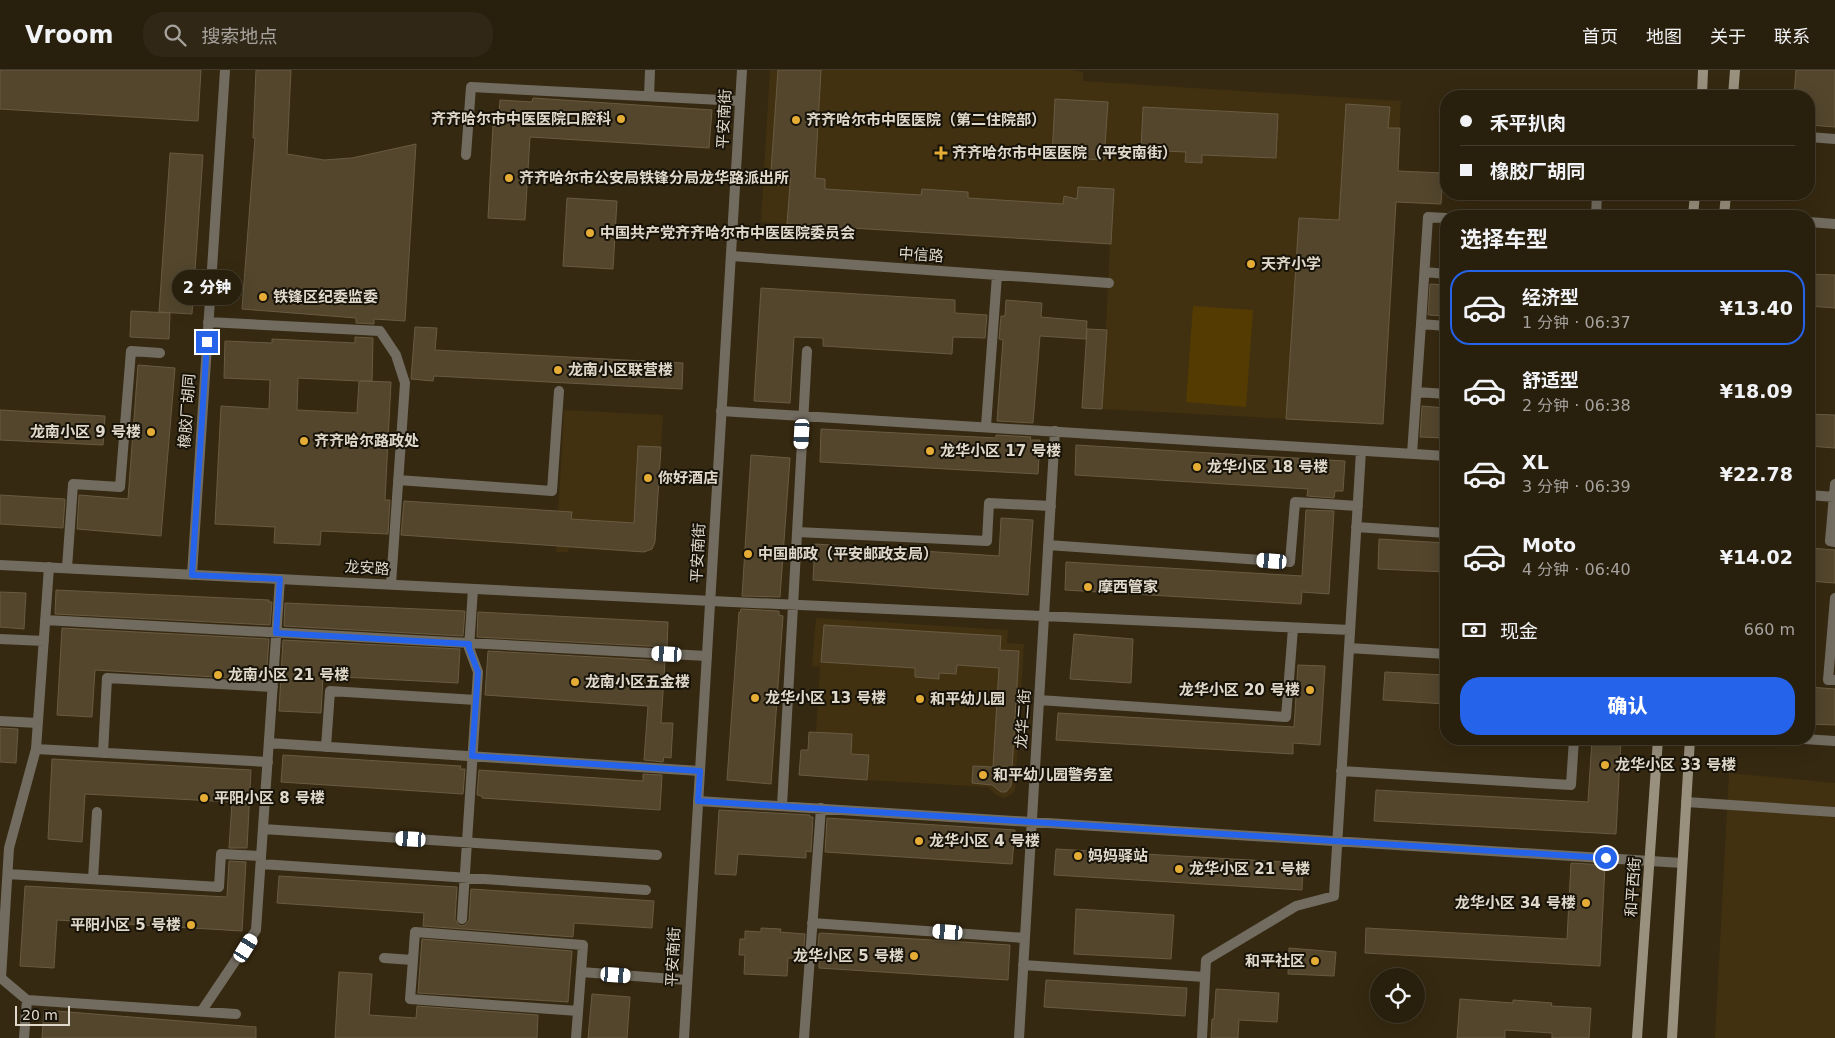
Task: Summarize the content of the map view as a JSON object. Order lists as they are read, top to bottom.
{
  "streets": {
    "main road": ["和平西街"],
    "street": [
      "平安南街",
      "中信路",
      "橡胶厂胡同",
      "龙安路",
      "龙华二街"
    ]
  },
  "crossings": [
    ["平安南街", "中信路"],
    ["平安南街", "龙安路"],
    ["橡胶厂胡同", "龙安路"],
    ["龙安路", "龙华二街"]
  ],
  "places": {
    "other": [
      "齐齐哈尔市中医医院口腔科",
      "齐齐哈尔市中医医院（第二住院部）",
      "齐齐哈尔市公安局铁锋分局龙华路派出所",
      "中国共产党齐齐哈尔市中医医院委员会",
      "天齐小学",
      "铁锋区纪委监委",
      "龙南小区联营楼",
      "龙南小区 9 号楼",
      "齐齐哈尔路政处",
      "龙华小区 17 号楼",
      "龙华小区 18 号楼",
      "你好酒店",
      "中国邮政（平安邮政支局）",
      "摩西管家",
      "龙南小区 21 号楼",
      "龙南小区五金楼",
      "龙华小区 20 号楼",
      "龙华小区 13 号楼",
      "和平幼儿园",
      "龙华小区 33 号楼",
      "和平幼儿园警务室",
      "平阳小区 8 号楼",
      "龙华小区 4 号楼",
      "妈妈驿站",
      "龙华小区 21 号楼",
      "龙华小区 34 号楼",
      "平阳小区 5 号楼",
      "龙华小区 5 号楼",
      "和平社区"
    ],
    "health": ["齐齐哈尔市中医医院（平安南街）"]
  },
  "scale_bar": "20 m",
  "page": {
    "header": "Vroom",
    "search": "搜索地点",
    "nav": [
      "首页",
      "地图",
      "关于",
      "联系"
    ],
    "banner": ["禾平扒肉", "橡胶厂胡同"],
    "heading": "选择车型",
    "bubble": "2 分钟",
    "list": [
      {
        "name": "经济型",
        "note": "1 分钟 · 06:37",
        "value": "¥13.40"
      },
      {
        "name": "舒适型",
        "note": "2 分钟 · 06:38",
        "value": "¥18.09"
      },
      {
        "name": "XL",
        "note": "3 分钟 · 06:39",
        "value": "¥22.78"
      },
      {
        "name": "Moto",
        "note": "4 分钟 · 06:40",
        "value": "¥14.02"
      }
    ],
    "pay": ["现金", "660 m"],
    "buttons": "确认",
    "scale": "20 m"
  }
}
